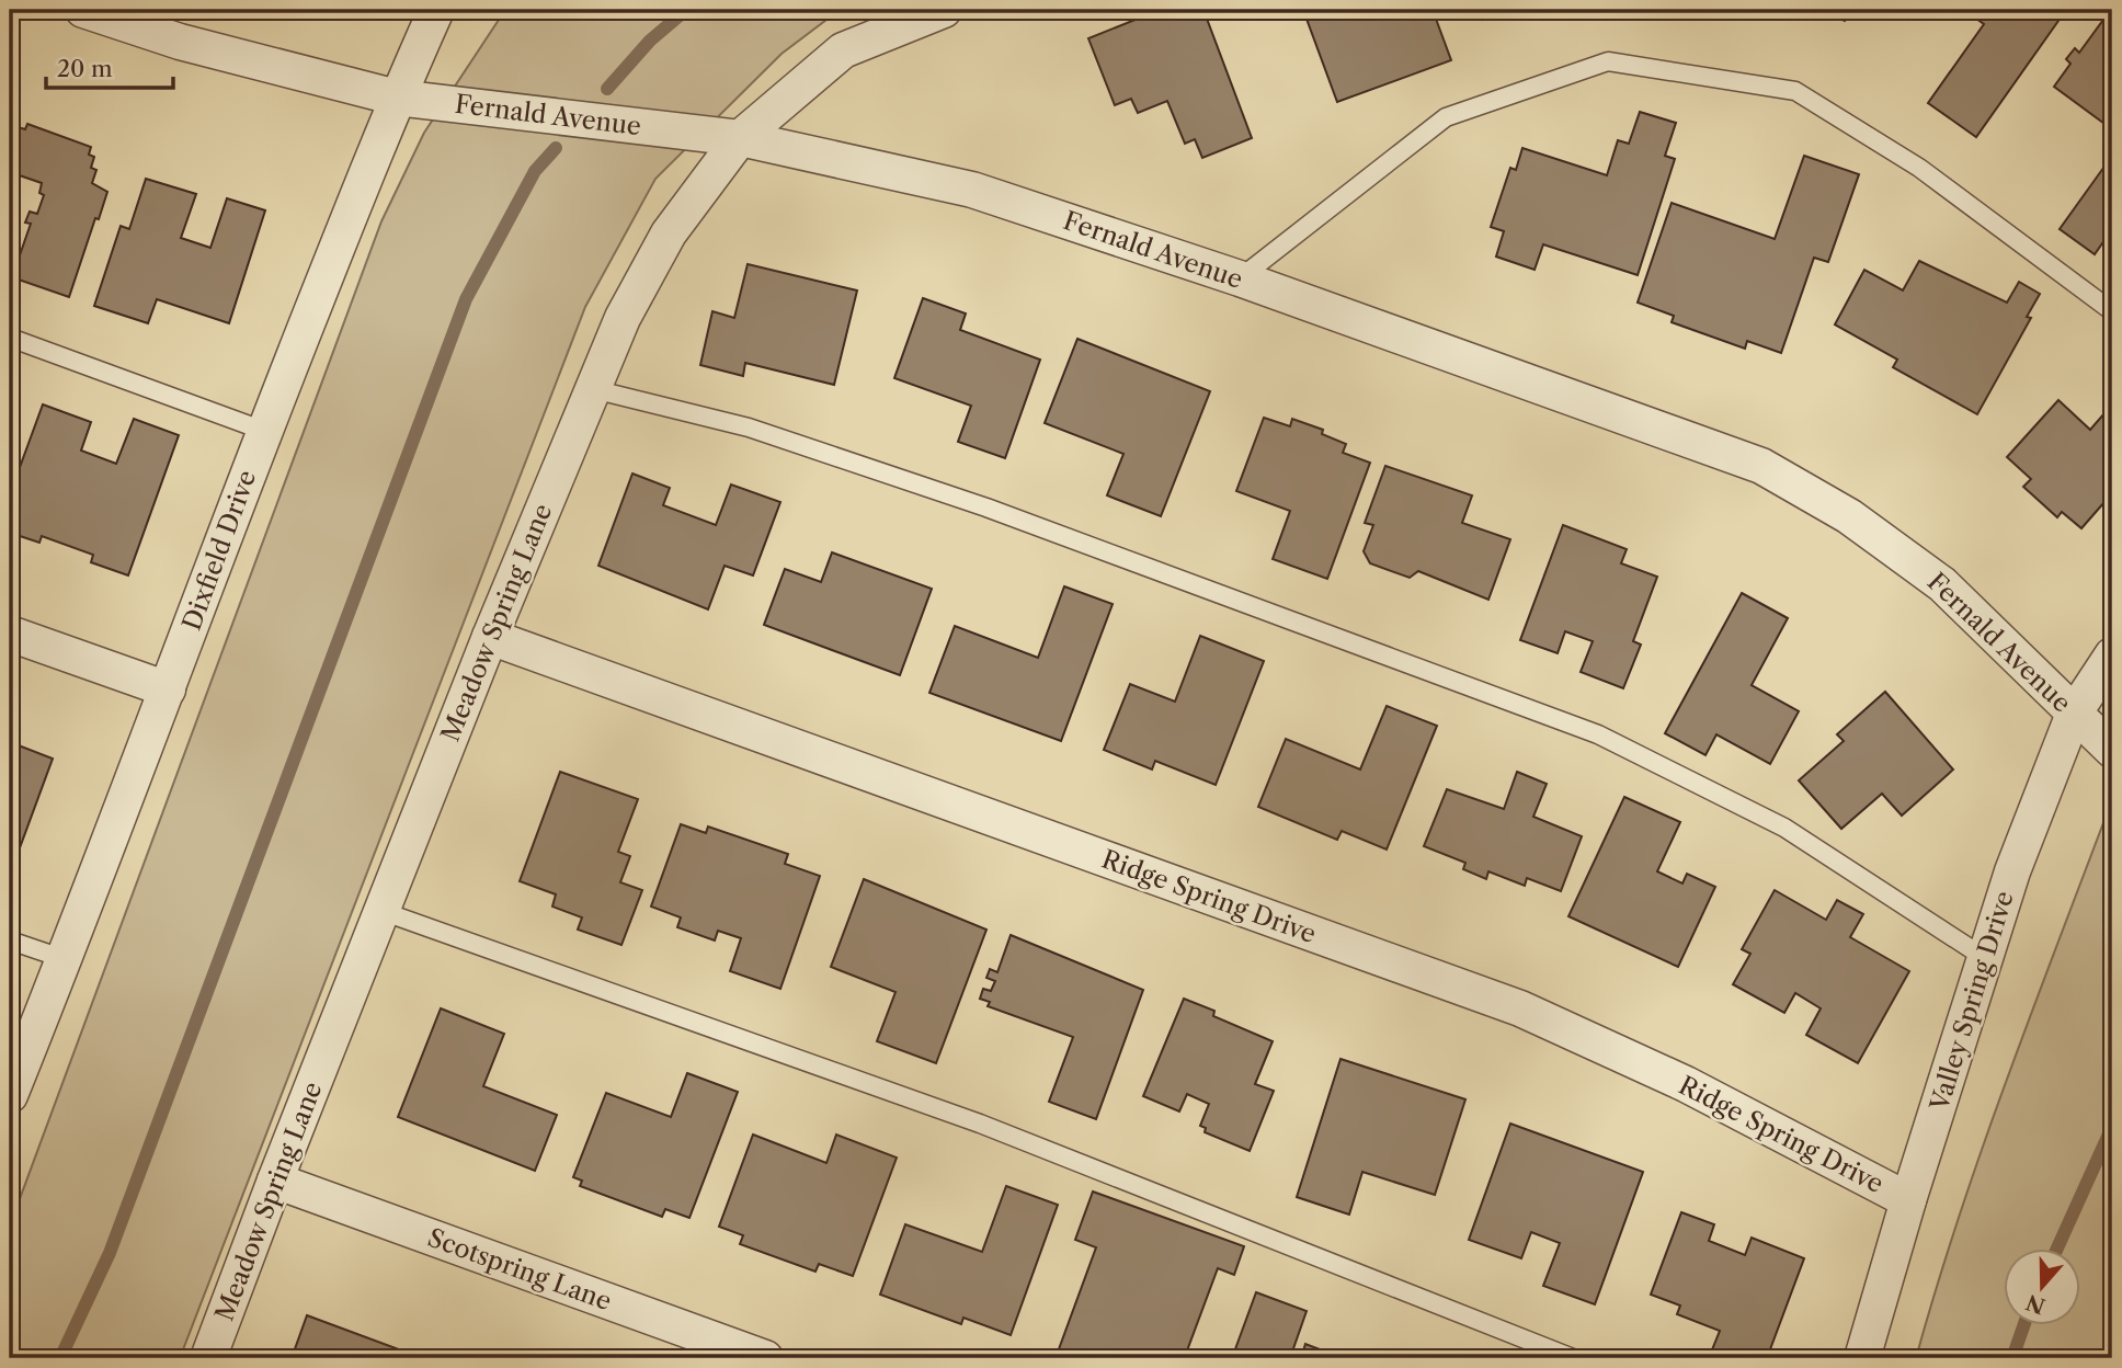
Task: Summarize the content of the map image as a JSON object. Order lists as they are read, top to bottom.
{
  "streets": {
    "street": [
      "Fernald Avenue",
      "Dixfield Drive",
      "Meadow Spring Lane",
      "Ridge Spring Drive",
      "Valley Spring Drive",
      "Scotspring Lane"
    ]
  },
  "crossings": [
    ["Fernald Avenue", "Dixfield Drive"],
    ["Fernald Avenue", "Meadow Spring Lane"],
    ["Fernald Avenue", "Valley Spring Drive"],
    ["Meadow Spring Lane", "Ridge Spring Drive"],
    ["Meadow Spring Lane", "Scotspring Lane"],
    ["Ridge Spring Drive", "Valley Spring Drive"]
  ],
  "scale_bar": "20 m",
  "north": "bottom"
}
